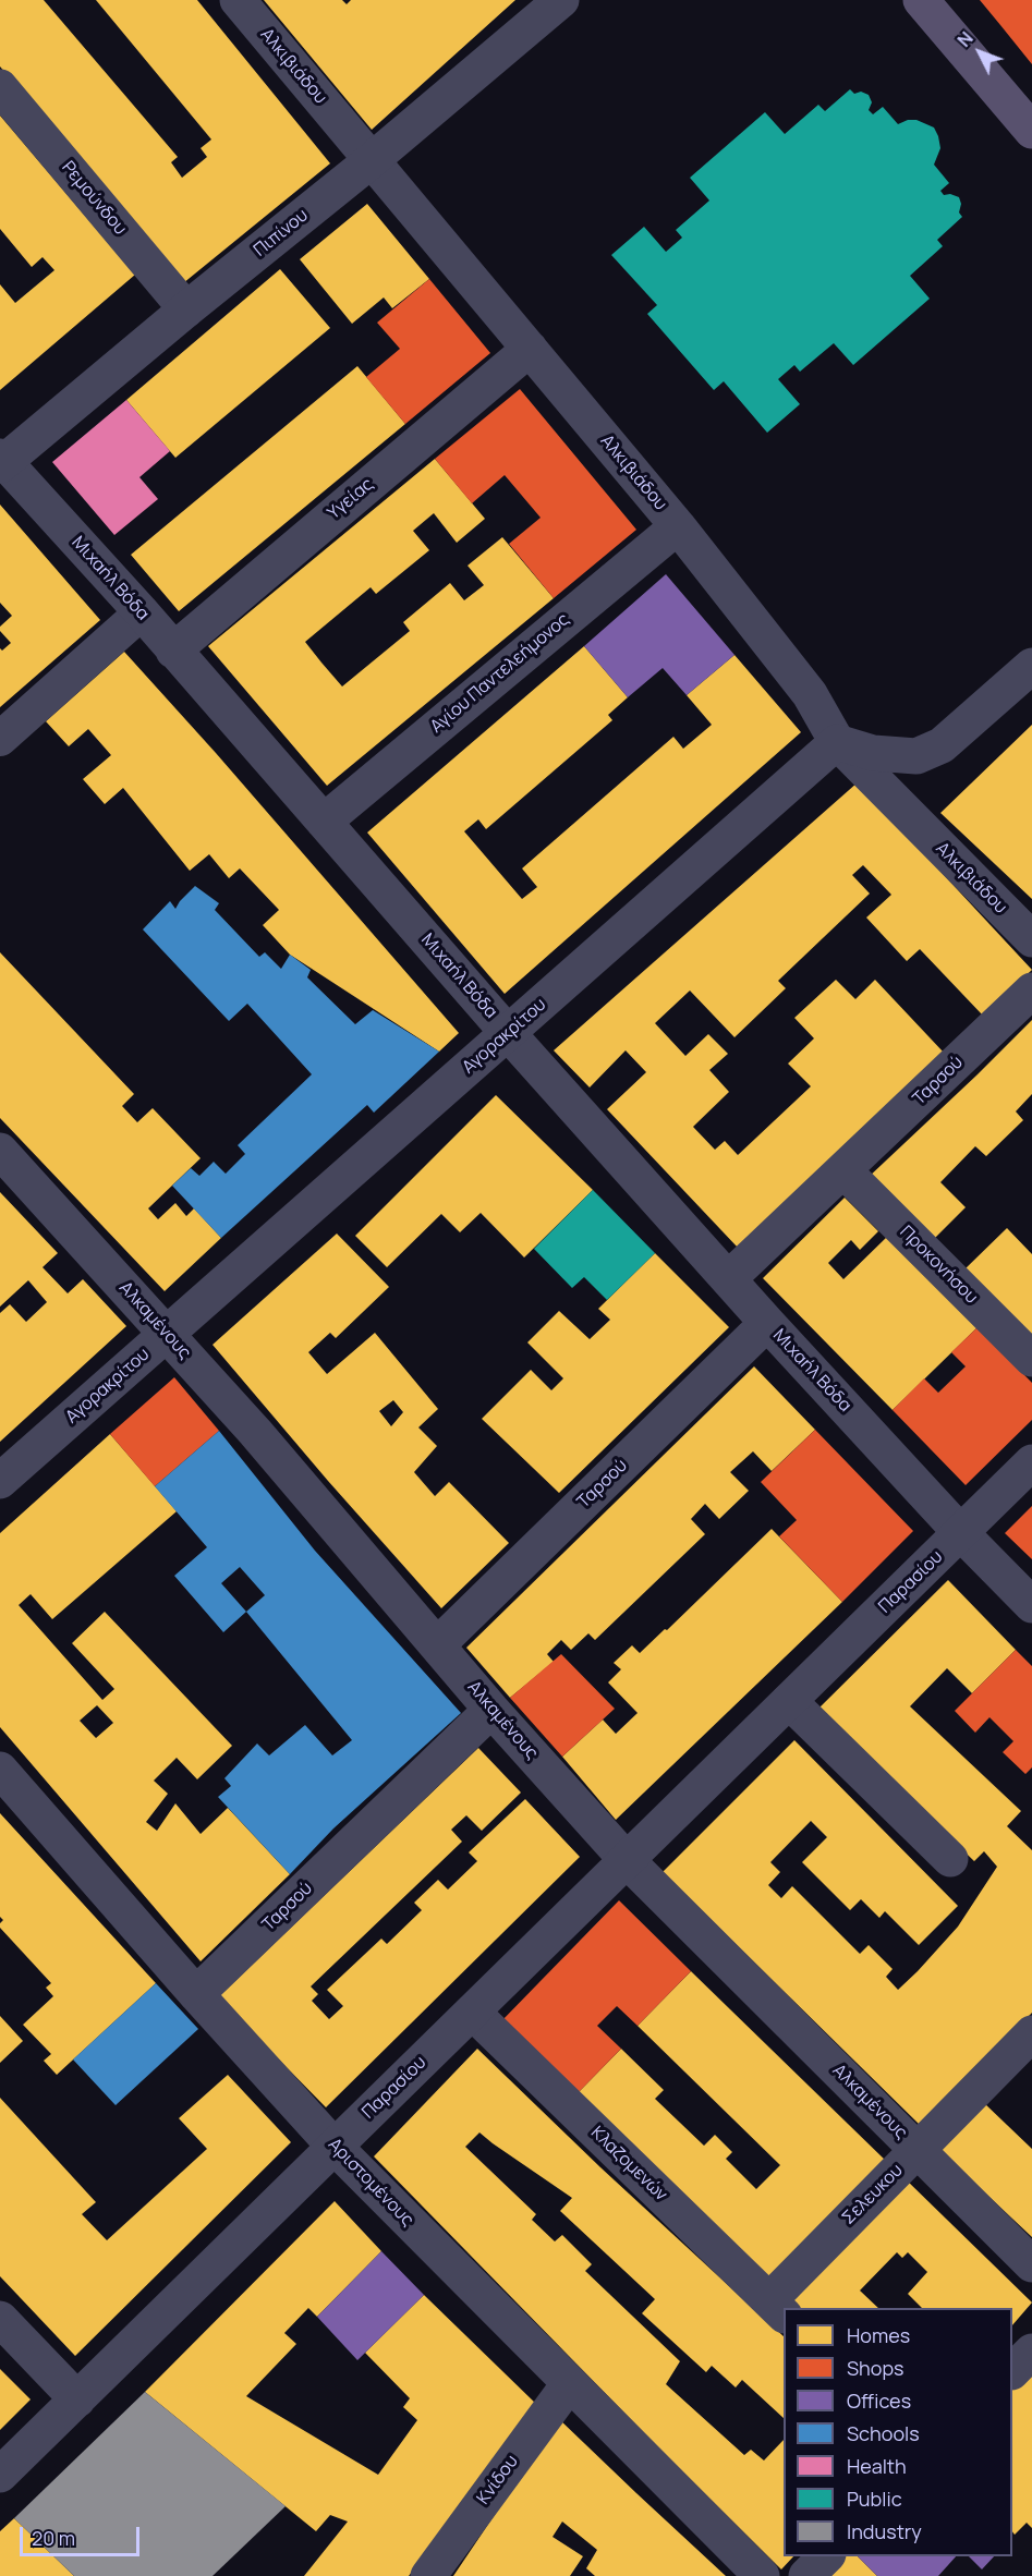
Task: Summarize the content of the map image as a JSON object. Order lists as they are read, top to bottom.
{
  "streets": {
    "street": [
      "Αλκιβιάδου",
      "Ρεμούνδου",
      "Πιπίνου",
      "Υγείας",
      "Μιχαήλ Βόδα",
      "Αγίου Παντελεήμονος",
      "Αγορακρίτου",
      "Ταρσού",
      "Προκονήσου",
      "Αλκαμένους",
      "Παρασίου",
      "Κλαζομενών",
      "Αριστομένους",
      "Σελευκου",
      "Κνίδου"
    ]
  },
  "crossings": [
    ["Αλκιβιάδου", "Πιπίνου"],
    ["Αλκιβιάδου", "Υγείας"],
    ["Αλκιβιάδου", "Αγίου Παντελεήμονος"],
    ["Αλκιβιάδου", "Αγορακρίτου"],
    ["Ρεμούνδου", "Πιπίνου"],
    ["Πιπίνου", "Μιχαήλ Βόδα"],
    ["Υγείας", "Μιχαήλ Βόδα"],
    ["Μιχαήλ Βόδα", "Αγίου Παντελεήμονος"],
    ["Μιχαήλ Βόδα", "Αγορακρίτου"],
    ["Μιχαήλ Βόδα", "Ταρσού"],
    ["Μιχαήλ Βόδα", "Παρασίου"],
    ["Αγορακρίτου", "Αλκαμένους"],
    ["Ταρσού", "Προκονήσου"],
    ["Ταρσού", "Αλκαμένους"],
    ["Ταρσού", "Αριστομένους"],
    ["Αλκαμένους", "Παρασίου"],
    ["Αλκαμένους", "Σελευκου"],
    ["Παρασίου", "Κλαζομενών"],
    ["Παρασίου", "Αριστομένους"],
    ["Κλαζομενών", "Σελευκου"],
    ["Αριστομένους", "Κνίδου"]
  ],
  "legend": [
    "Homes",
    "Shops",
    "Offices",
    "Schools",
    "Health",
    "Public",
    "Industry"
  ],
  "scale_bar": "20 m",
  "north": "top left"
}
